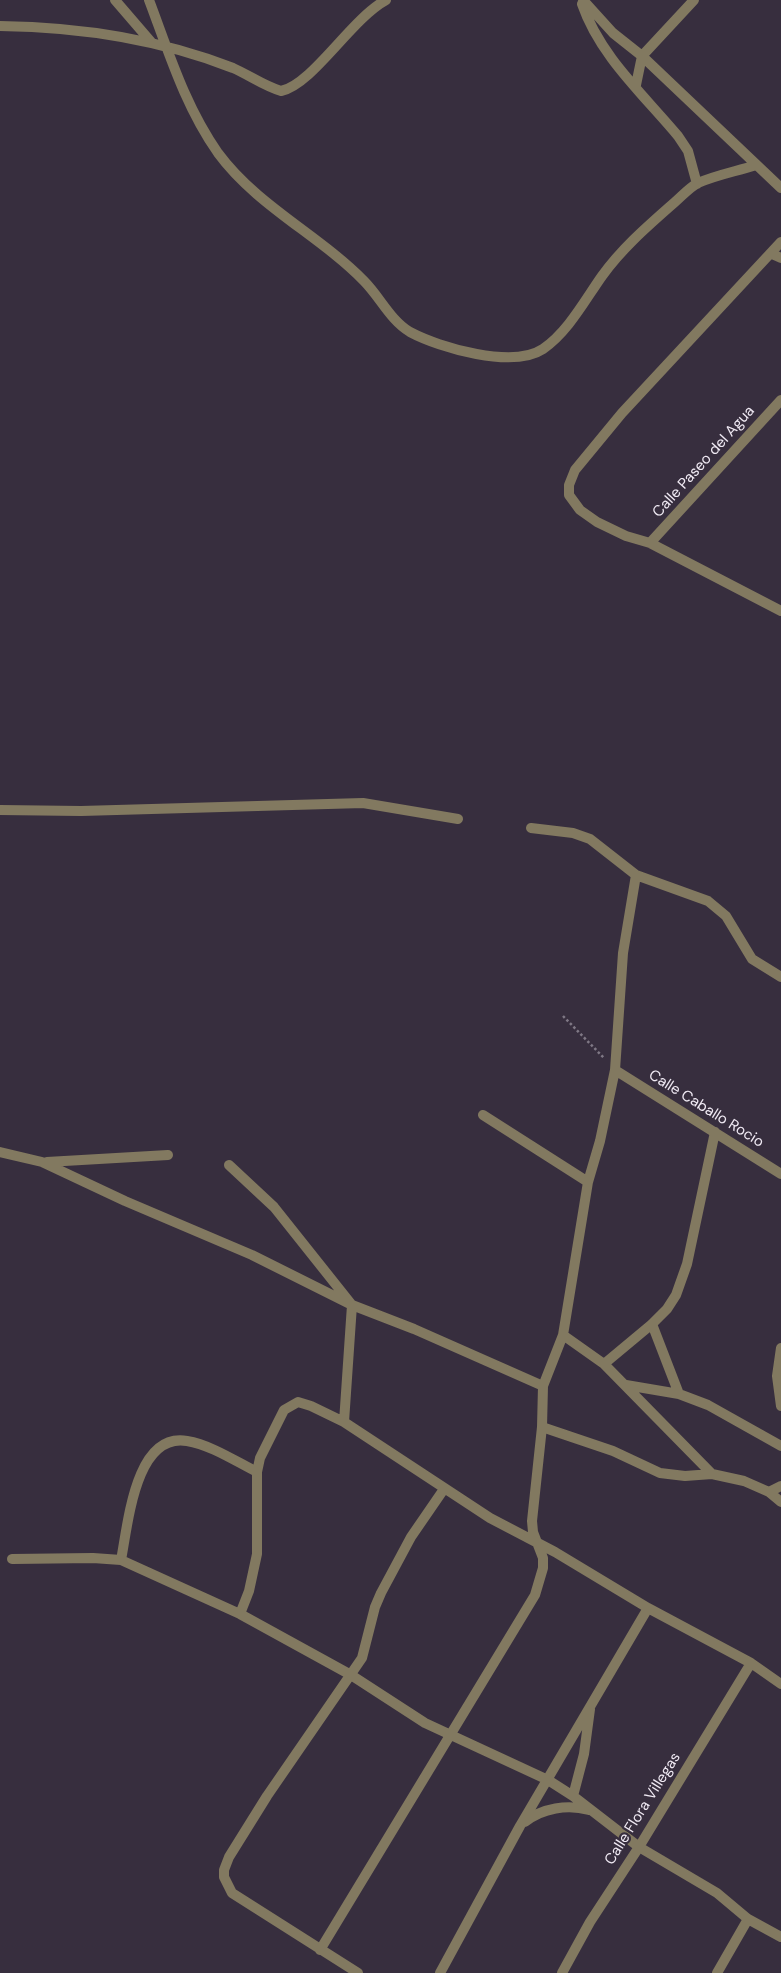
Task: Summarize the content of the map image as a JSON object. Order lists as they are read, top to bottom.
{
  "streets": {
    "street": ["Calle Paseo del Agua", "Calle Caballo Rocio", "Calle Flora Villegas"]
  }
}
